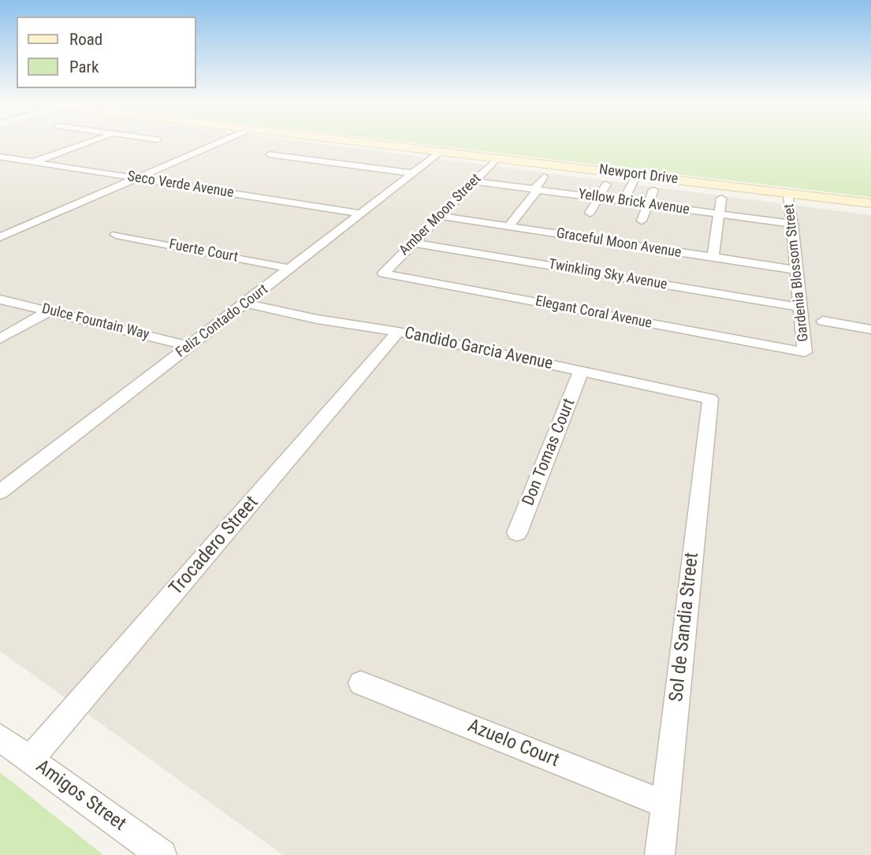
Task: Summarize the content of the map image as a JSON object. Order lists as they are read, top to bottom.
{
  "streets": {
    "street": [
      "Newport Drive",
      "Seco Verde Avenue",
      "Yellow Brick Avenue",
      "Amber Moon Street",
      "Graceful Moon Avenue",
      "Fuerte Court",
      "Gardenia Blossom Street",
      "Twinkling Sky Avenue",
      "Elegant Coral Avenue",
      "Feliz Contado Court",
      "Dulce Fountain Way",
      "Candido Garcia Avenue",
      "Don Tomas Court",
      "Trocadero Street",
      "Sol de Sandia Street",
      "Azuelo Court",
      "Amigos Street"
    ]
  },
  "crossings": [
    ["Newport Drive", "Amber Moon Street"],
    ["Newport Drive", "Gardenia Blossom Street"],
    ["Newport Drive", "Feliz Contado Court"],
    ["Seco Verde Avenue", "Feliz Contado Court"],
    ["Yellow Brick Avenue", "Amber Moon Street"],
    ["Yellow Brick Avenue", "Gardenia Blossom Street"],
    ["Amber Moon Street", "Graceful Moon Avenue"],
    ["Amber Moon Street", "Twinkling Sky Avenue"],
    ["Amber Moon Street", "Elegant Coral Avenue"],
    ["Graceful Moon Avenue", "Gardenia Blossom Street"],
    ["Fuerte Court", "Feliz Contado Court"],
    ["Gardenia Blossom Street", "Twinkling Sky Avenue"],
    ["Gardenia Blossom Street", "Elegant Coral Avenue"],
    ["Feliz Contado Court", "Dulce Fountain Way"],
    ["Feliz Contado Court", "Candido Garcia Avenue"],
    ["Candido Garcia Avenue", "Don Tomas Court"],
    ["Candido Garcia Avenue", "Trocadero Street"],
    ["Candido Garcia Avenue", "Sol de Sandia Street"],
    ["Trocadero Street", "Amigos Street"],
    ["Sol de Sandia Street", "Azuelo Court"]
  ],
  "legend": ["Road", "Park"]
}
